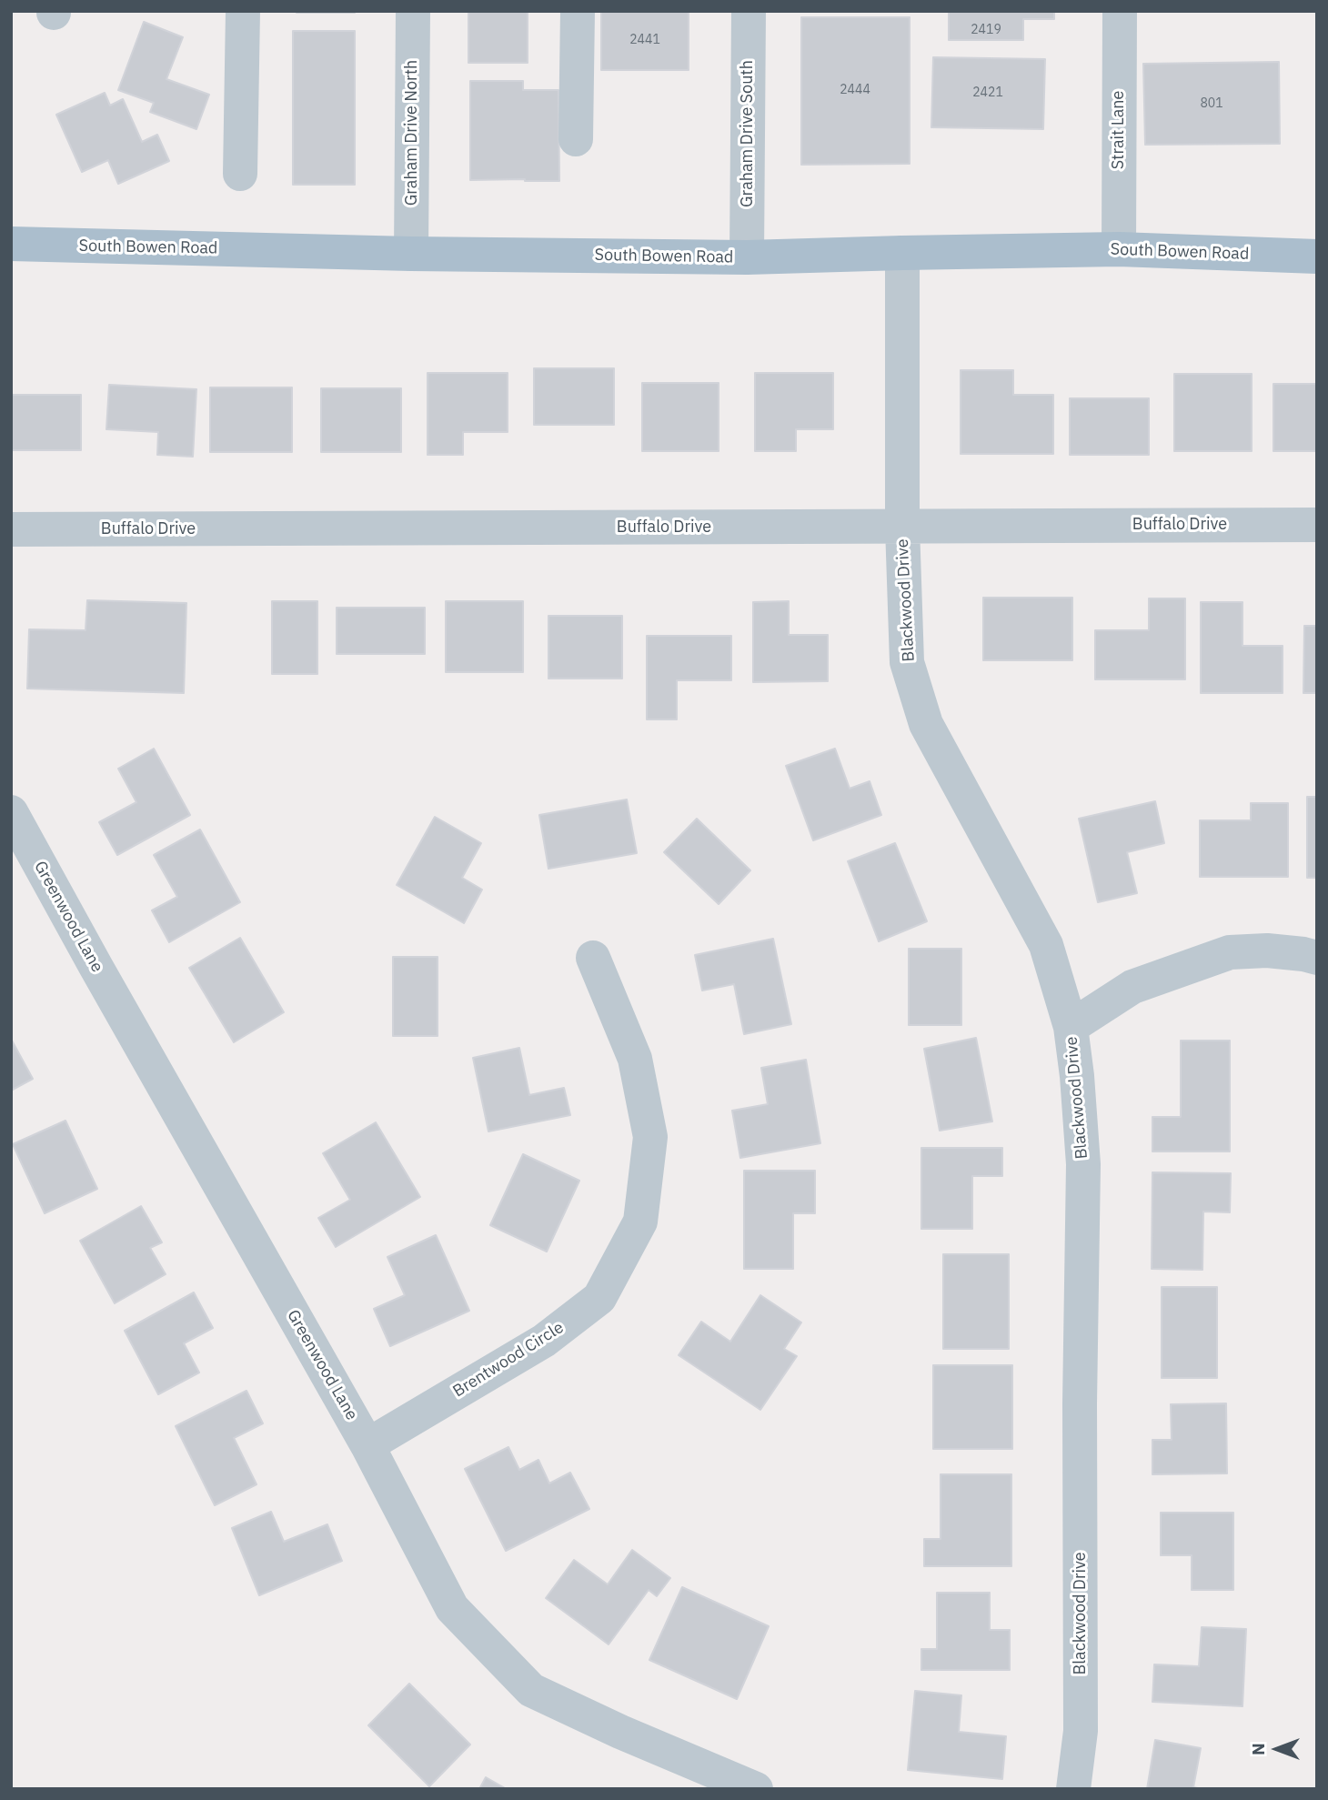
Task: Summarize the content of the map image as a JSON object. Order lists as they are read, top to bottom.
{
  "streets": {
    "main road": ["South Bowen Road"],
    "street": [
      "Strait Lane",
      "Graham Drive North",
      "Graham Drive South",
      "Buffalo Drive",
      "Blackwood Drive",
      "Greenwood Lane",
      "Brentwood Circle"
    ]
  },
  "crossings": [
    ["Strait Lane", "South Bowen Road"],
    ["Graham Drive North", "South Bowen Road"],
    ["Graham Drive South", "South Bowen Road"],
    ["South Bowen Road", "Blackwood Drive"],
    ["Buffalo Drive", "Blackwood Drive"],
    ["Greenwood Lane", "Brentwood Circle"]
  ],
  "house_numbers": [
    "2419",
    "2441",
    "2444",
    "2421",
    "801"
  ],
  "north": "left"
}
